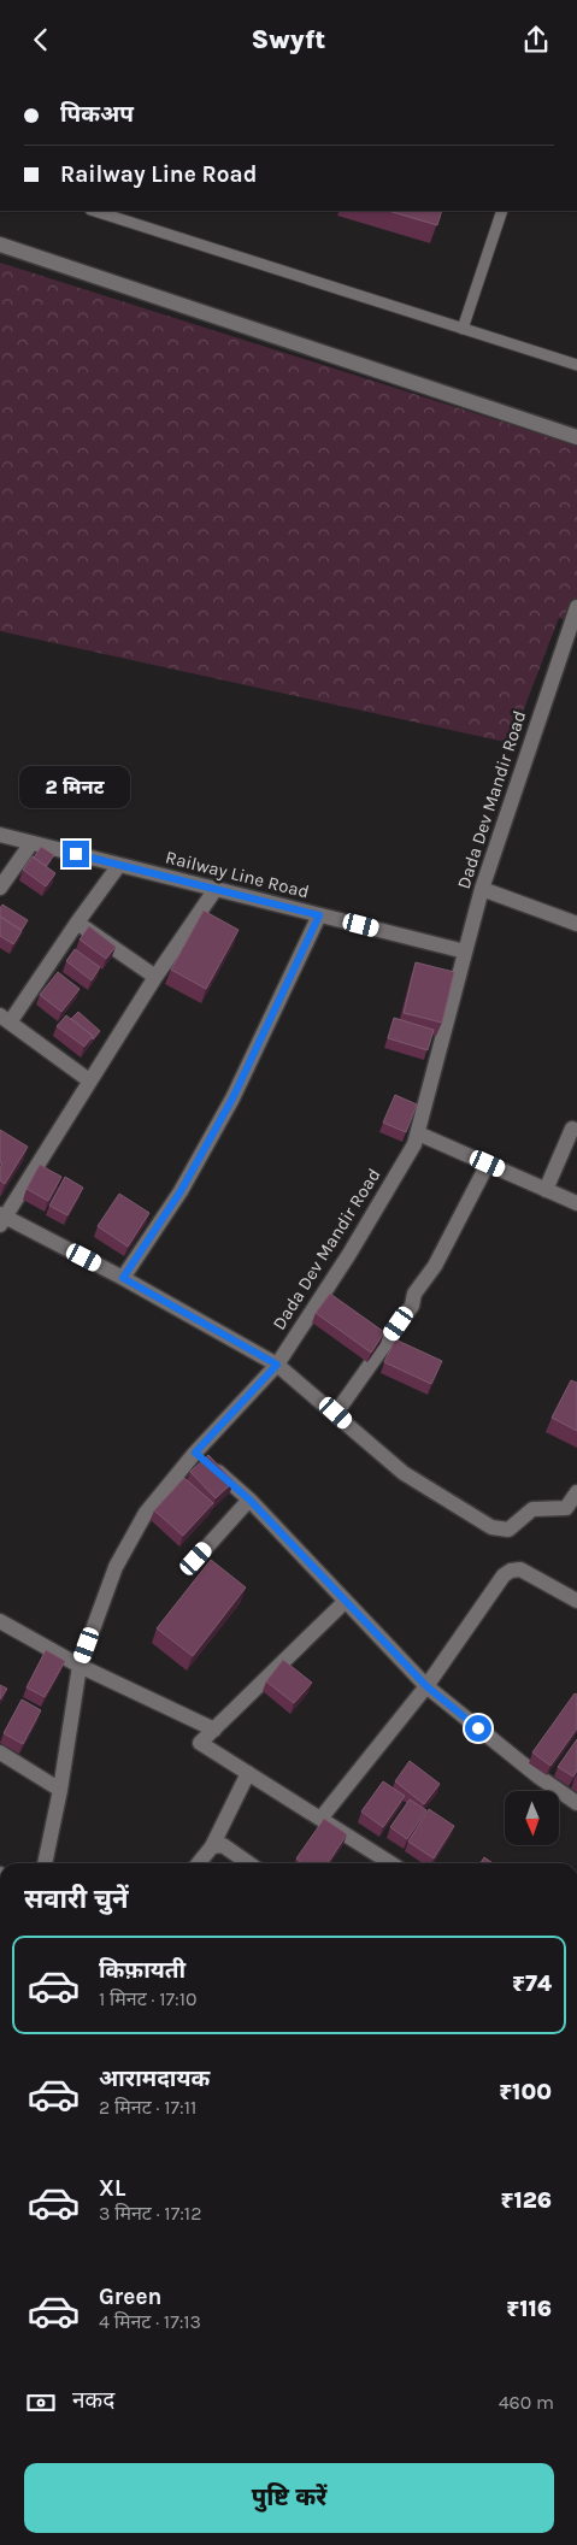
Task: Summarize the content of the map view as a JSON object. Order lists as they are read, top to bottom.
{
  "streets": {
    "street": ["Dada Dev Mandir Road", "Railway Line Road"]
  },
  "crossings": [
    ["Dada Dev Mandir Road", "Railway Line Road"]
  ],
  "north": "bottom",
  "page": {
    "header": "Swyft",
    "banner": ["पिकअप", "Railway Line Road"],
    "bubble": "2 मिनट",
    "heading": "सवारी चुनें",
    "list": [
      {
        "name": "किफ़ायती",
        "note": "1 मिनट · 17:10",
        "value": "₹74"
      },
      {
        "name": "आरामदायक",
        "note": "2 मिनट · 17:11",
        "value": "₹100"
      },
      {
        "name": "XL",
        "note": "3 मिनट · 17:12",
        "value": "₹126"
      },
      {
        "name": "Green",
        "note": "4 मिनट · 17:13",
        "value": "₹116"
      }
    ],
    "pay": ["नकद", "460 m"],
    "buttons": "पुष्टि करें"
  }
}
